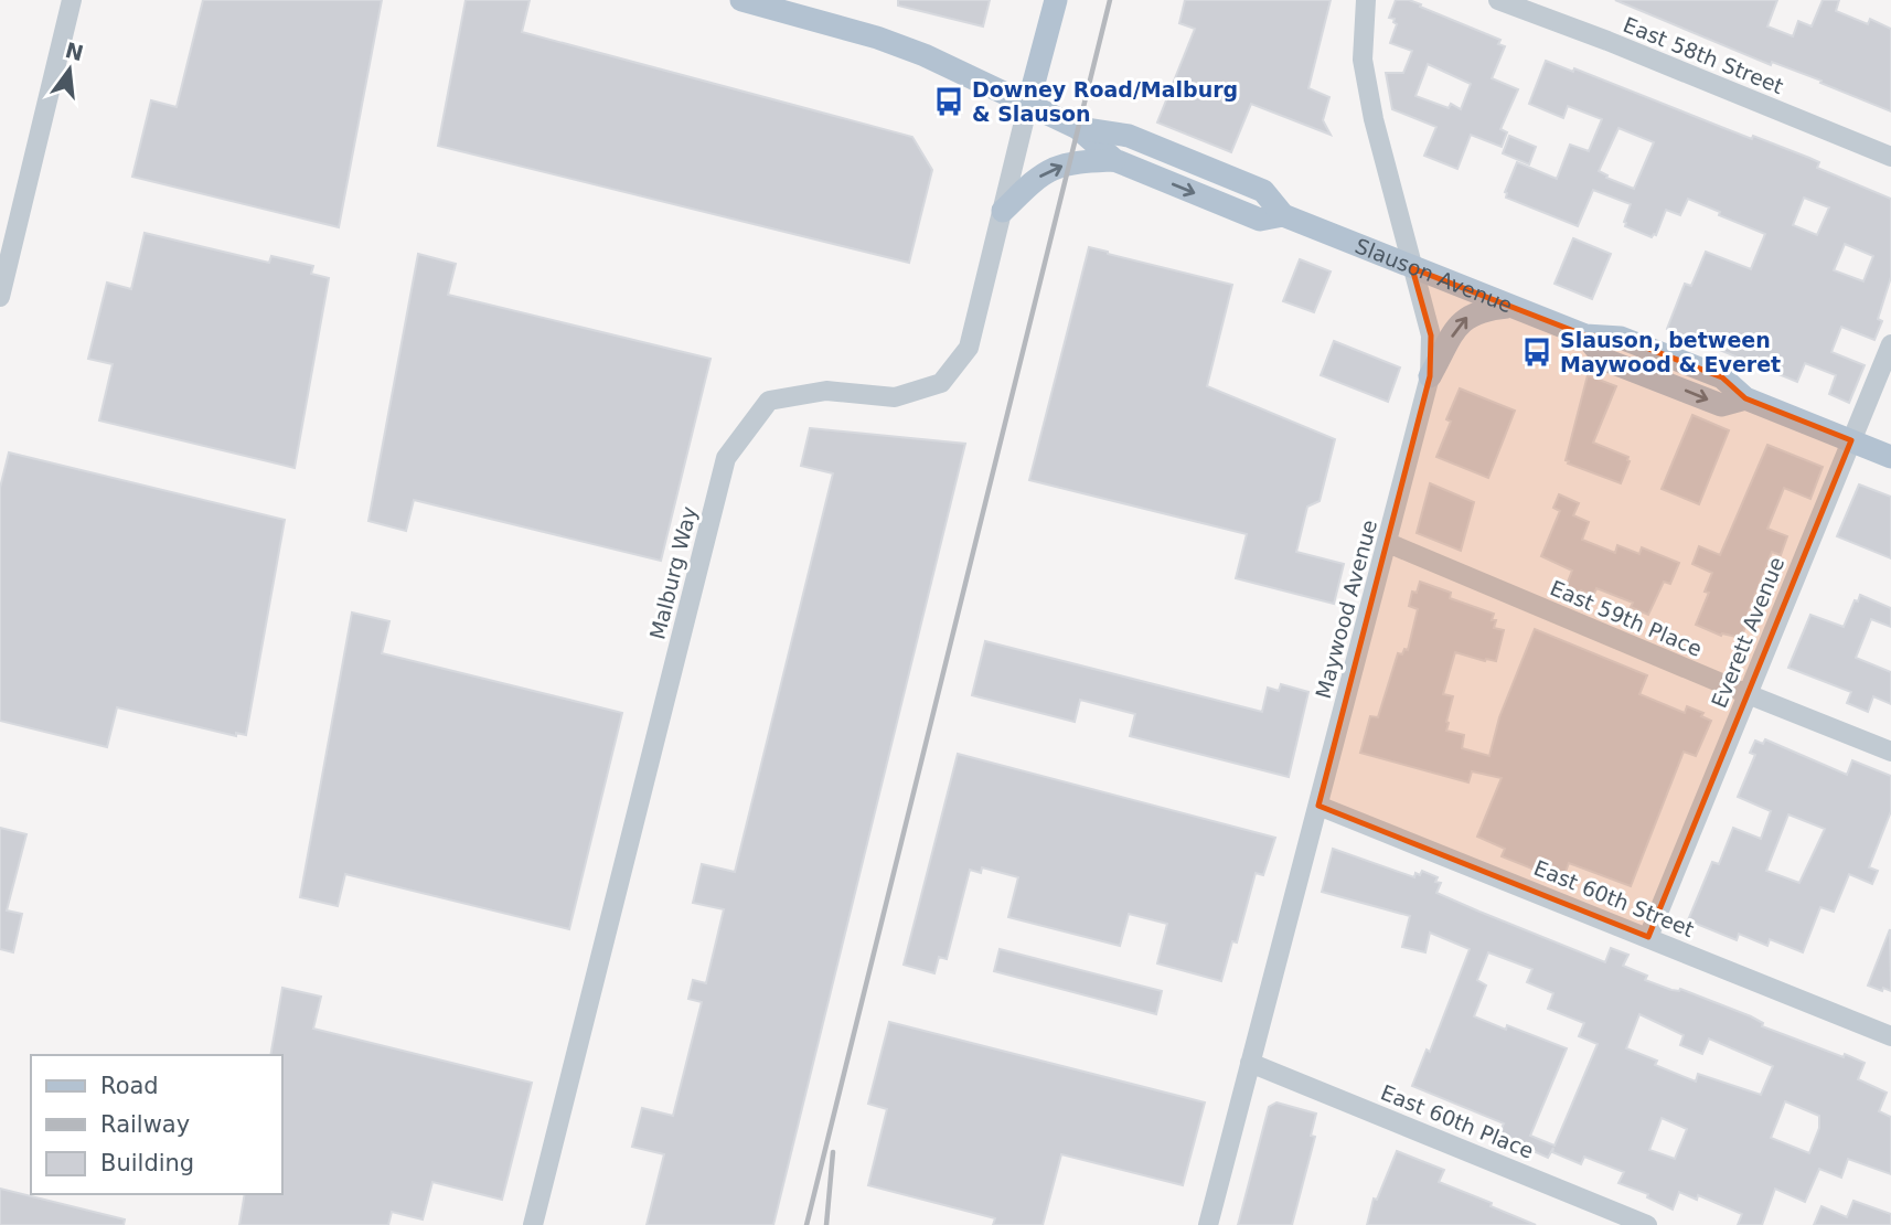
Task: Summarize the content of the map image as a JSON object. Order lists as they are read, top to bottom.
{
  "streets": {
    "main road": ["Slauson Avenue"],
    "street": [
      "East 58th Street",
      "Malburg Way",
      "Maywood Avenue",
      "East 59th Place",
      "Everett Avenue",
      "East 60th Street",
      "East 60th Place"
    ]
  },
  "crossings": [
    ["Slauson Avenue", "Malburg Way"],
    ["Slauson Avenue", "Maywood Avenue"],
    ["Slauson Avenue", "Everett Avenue"],
    ["Maywood Avenue", "East 59th Place"],
    ["Maywood Avenue", "East 60th Street"],
    ["Maywood Avenue", "East 60th Place"],
    ["East 59th Place", "Everett Avenue"],
    ["Everett Avenue", "East 60th Street"]
  ],
  "places": {
    "bus stop": ["Downey Road/Malburg & Slauson", "Slauson, between Maywood & Everet"]
  },
  "legend": ["Road", "Railway", "Building"],
  "north": "top"
}
